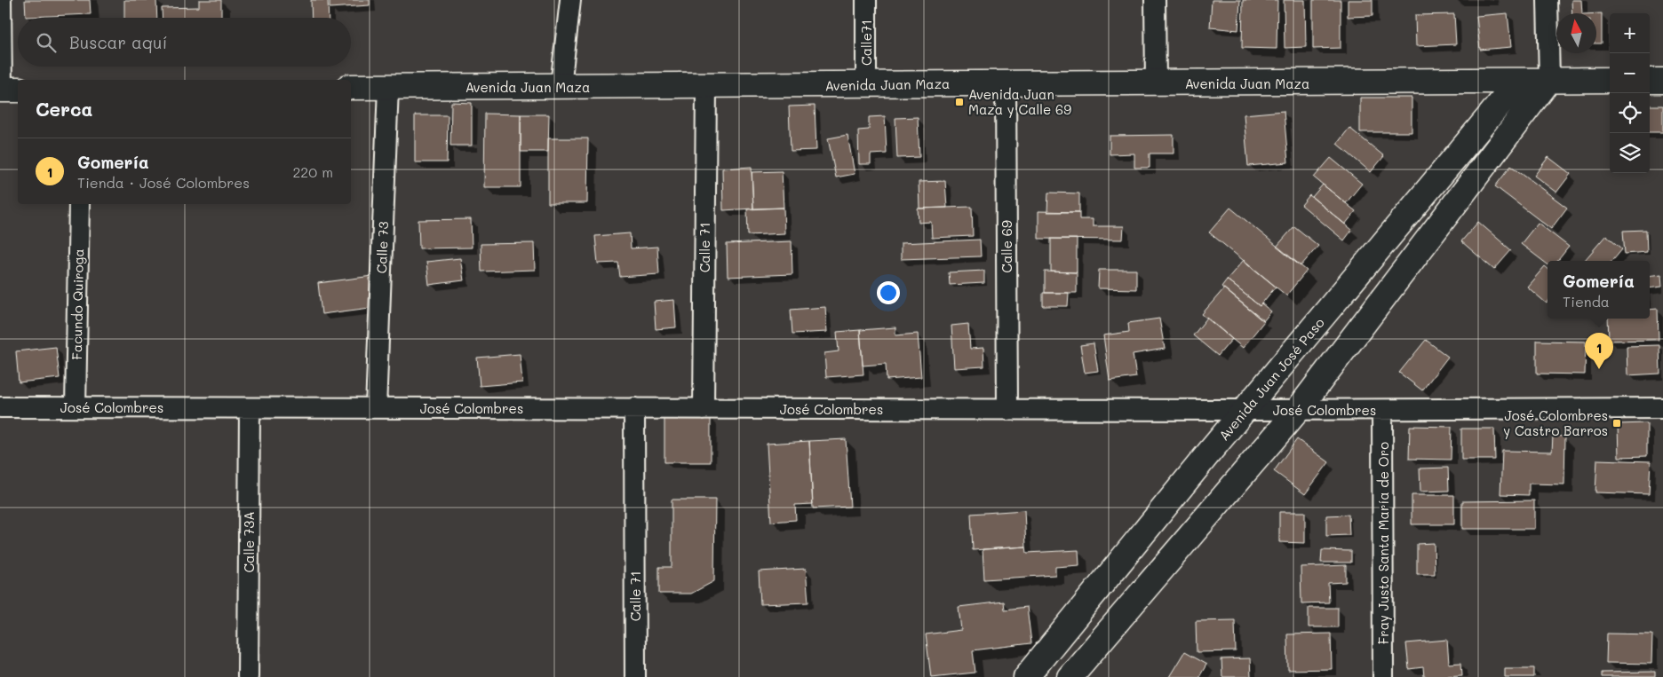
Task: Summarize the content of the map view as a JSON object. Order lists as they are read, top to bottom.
{
  "streets": {
    "main road": ["Avenida Juan Maza", "Avenida Juan José Paso"],
    "street": [
      "Calle71",
      "Calle 69",
      "Calle 73",
      "Calle 71",
      "Facundo Quiroga",
      "José Colombres",
      "Calle 73A",
      "Fray Justo Santa María de Oro"
    ]
  },
  "crossings": [
    ["Calle71", "Avenida Juan Maza"],
    ["Avenida Juan Maza", "Calle 69"],
    ["Avenida Juan Maza", "Calle 73"],
    ["Avenida Juan Maza", "Calle 71"],
    ["Avenida Juan Maza", "Avenida Juan José Paso"],
    ["Calle 69", "José Colombres"],
    ["Calle 73", "José Colombres"],
    ["Calle 71", "José Colombres"],
    ["Facundo Quiroga", "José Colombres"],
    ["Avenida Juan José Paso", "José Colombres"],
    ["José Colombres", "Calle 73A"],
    ["José Colombres", "Fray Justo Santa María de Oro"]
  ],
  "places": {
    "transit": ["Avenida Juan Maza y Calle 69", "José Colombres y Castro Barros"]
  },
  "north": "top",
  "page": {
    "map_buttons": ["+", "−"],
    "search": "Buscar aquí",
    "heading": "Cerca",
    "list": [
      {
        "mark": "1",
        "name": "Gomería",
        "note": "Tienda · José Colombres",
        "value": "220 m"
      }
    ],
    "popup": ["Gomería", "Tienda"],
    "pins": "1"
  }
}
